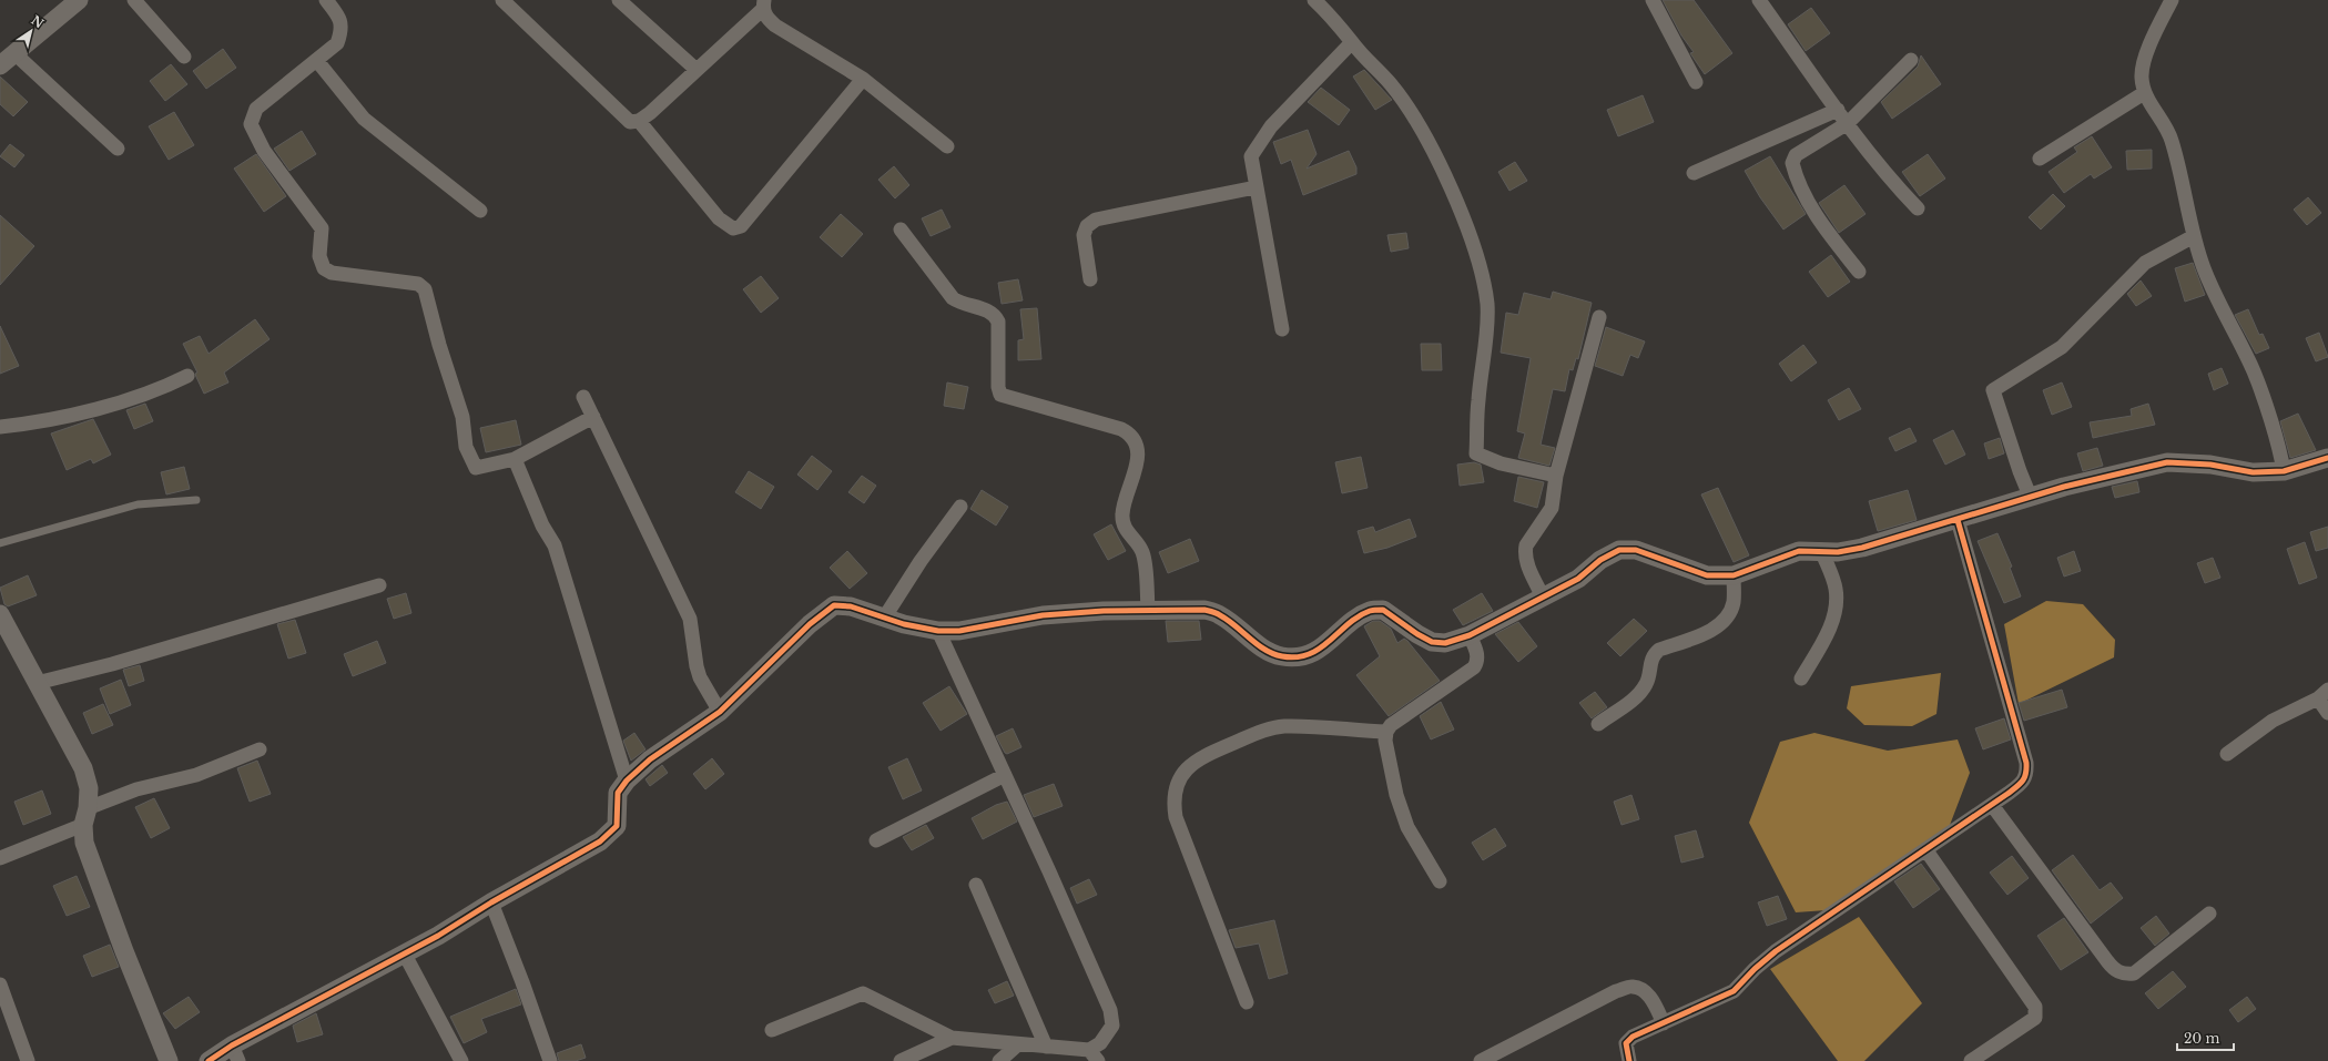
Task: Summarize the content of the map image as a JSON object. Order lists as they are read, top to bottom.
{
  "scale_bar": "20 m",
  "north": "top right"
}
